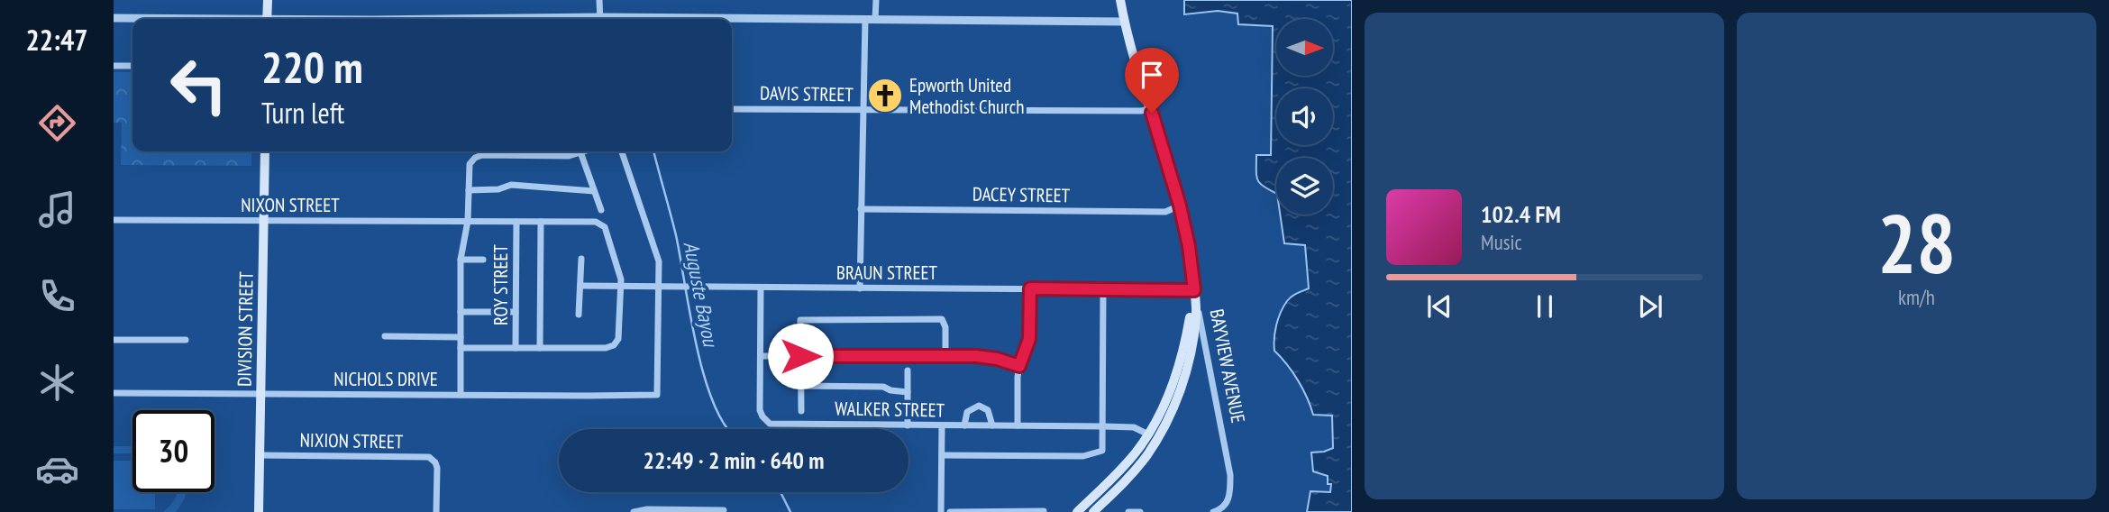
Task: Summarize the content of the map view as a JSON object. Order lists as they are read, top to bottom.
{
  "streets": {
    "main road": ["DIVISION STREET", "BAYVIEW AVENUE"],
    "street": [
      "DAVIS STREET",
      "DACEY STREET",
      "NIXON STREET",
      "BRAUN STREET",
      "ROY STREET",
      "NICHOLS DRIVE",
      "WALKER STREET",
      "NIXION STREET"
    ]
  },
  "crossings": [
    ["DAVIS STREET", "BAYVIEW AVENUE"],
    ["DACEY STREET", "BAYVIEW AVENUE"],
    ["NIXON STREET", "BRAUN STREET"],
    ["NIXON STREET", "ROY STREET"],
    ["NIXON STREET", "DIVISION STREET"],
    ["BRAUN STREET", "BAYVIEW AVENUE"],
    ["BRAUN STREET", "NICHOLS DRIVE"],
    ["BRAUN STREET", "WALKER STREET"],
    ["ROY STREET", "NICHOLS DRIVE"],
    ["DIVISION STREET", "NICHOLS DRIVE"],
    ["DIVISION STREET", "NIXION STREET"]
  ],
  "water": ["Auguste Bayou"],
  "places": {
    "church": ["Epworth United Methodist Church"]
  },
  "north": "right",
  "page": {
    "tabs": "22:47",
    "tile": ["28", "km/h"],
    "turn": ["220 m", "Turn left"],
    "song": ["102.4 FM", "Music"],
    "limit": "30",
    "trip": "22:49 · 2 min · 640 m"
  }
}
